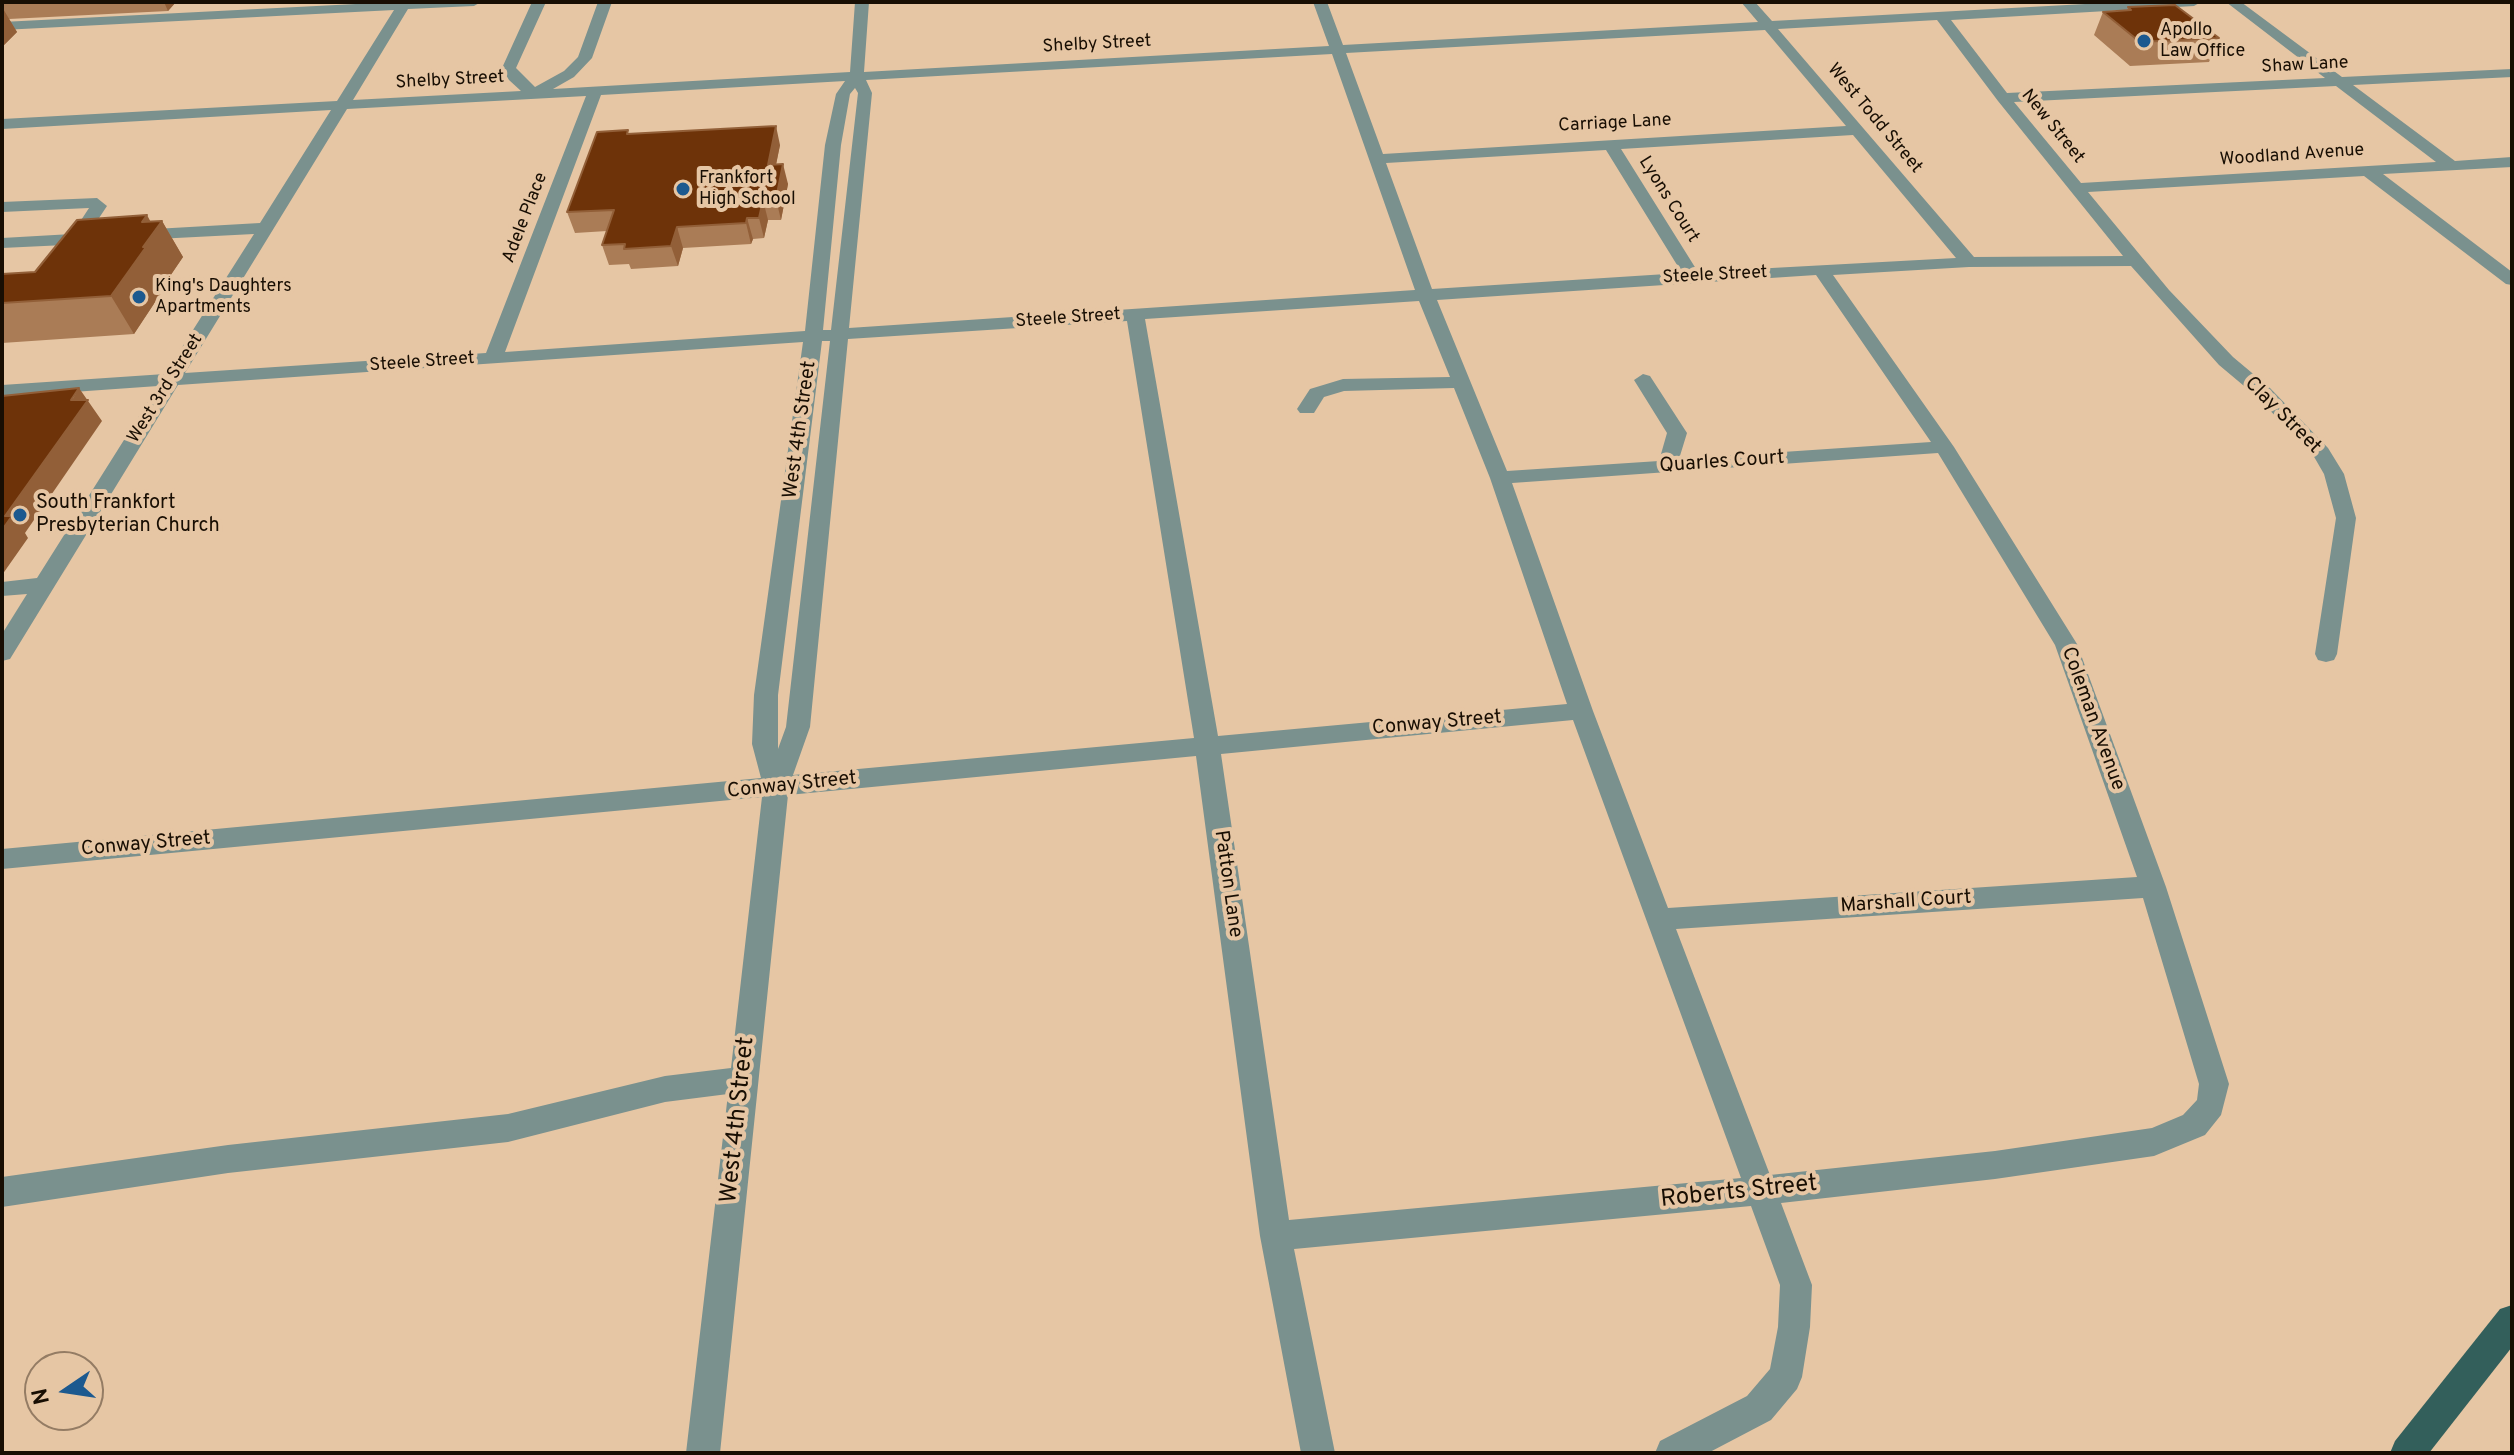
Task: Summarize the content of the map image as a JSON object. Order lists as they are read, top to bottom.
{
  "streets": {
    "street": [
      "Shelby Street",
      "Shaw Lane",
      "West Todd Street",
      "Carriage Lane",
      "New Street",
      "Woodland Avenue",
      "Lyons Court",
      "Adele Place",
      "Steele Street",
      "West 3rd Street",
      "Clay Street",
      "West 4th Street",
      "Quarles Court",
      "Coleman Avenue",
      "Conway Street",
      "Patton Lane",
      "Marshall Court",
      "Roberts Street"
    ]
  },
  "crossings": [
    ["Shelby Street", "West Todd Street"],
    ["Shelby Street", "New Street"],
    ["Shelby Street", "Adele Place"],
    ["Shelby Street", "West 3rd Street"],
    ["Shelby Street", "West 4th Street"],
    ["Shaw Lane", "New Street"],
    ["West Todd Street", "Carriage Lane"],
    ["West Todd Street", "Steele Street"],
    ["Carriage Lane", "Lyons Court"],
    ["New Street", "Woodland Avenue"],
    ["New Street", "Steele Street"],
    ["New Street", "Clay Street"],
    ["Lyons Court", "Steele Street"],
    ["Adele Place", "Steele Street"],
    ["Steele Street", "West 3rd Street"],
    ["Steele Street", "Clay Street"],
    ["Steele Street", "West 4th Street"],
    ["Steele Street", "Coleman Avenue"],
    ["Steele Street", "Patton Lane"],
    ["West 4th Street", "Conway Street"],
    ["Quarles Court", "Coleman Avenue"],
    ["Coleman Avenue", "Marshall Court"],
    ["Coleman Avenue", "Roberts Street"],
    ["Conway Street", "Patton Lane"],
    ["Patton Lane", "Roberts Street"]
  ],
  "places": [
    "Apollo Law Office",
    "Frankfort High School",
    "King's Daughters Apartments",
    "South Frankfort Presbyterian Church"
  ],
  "north": "left"
}
